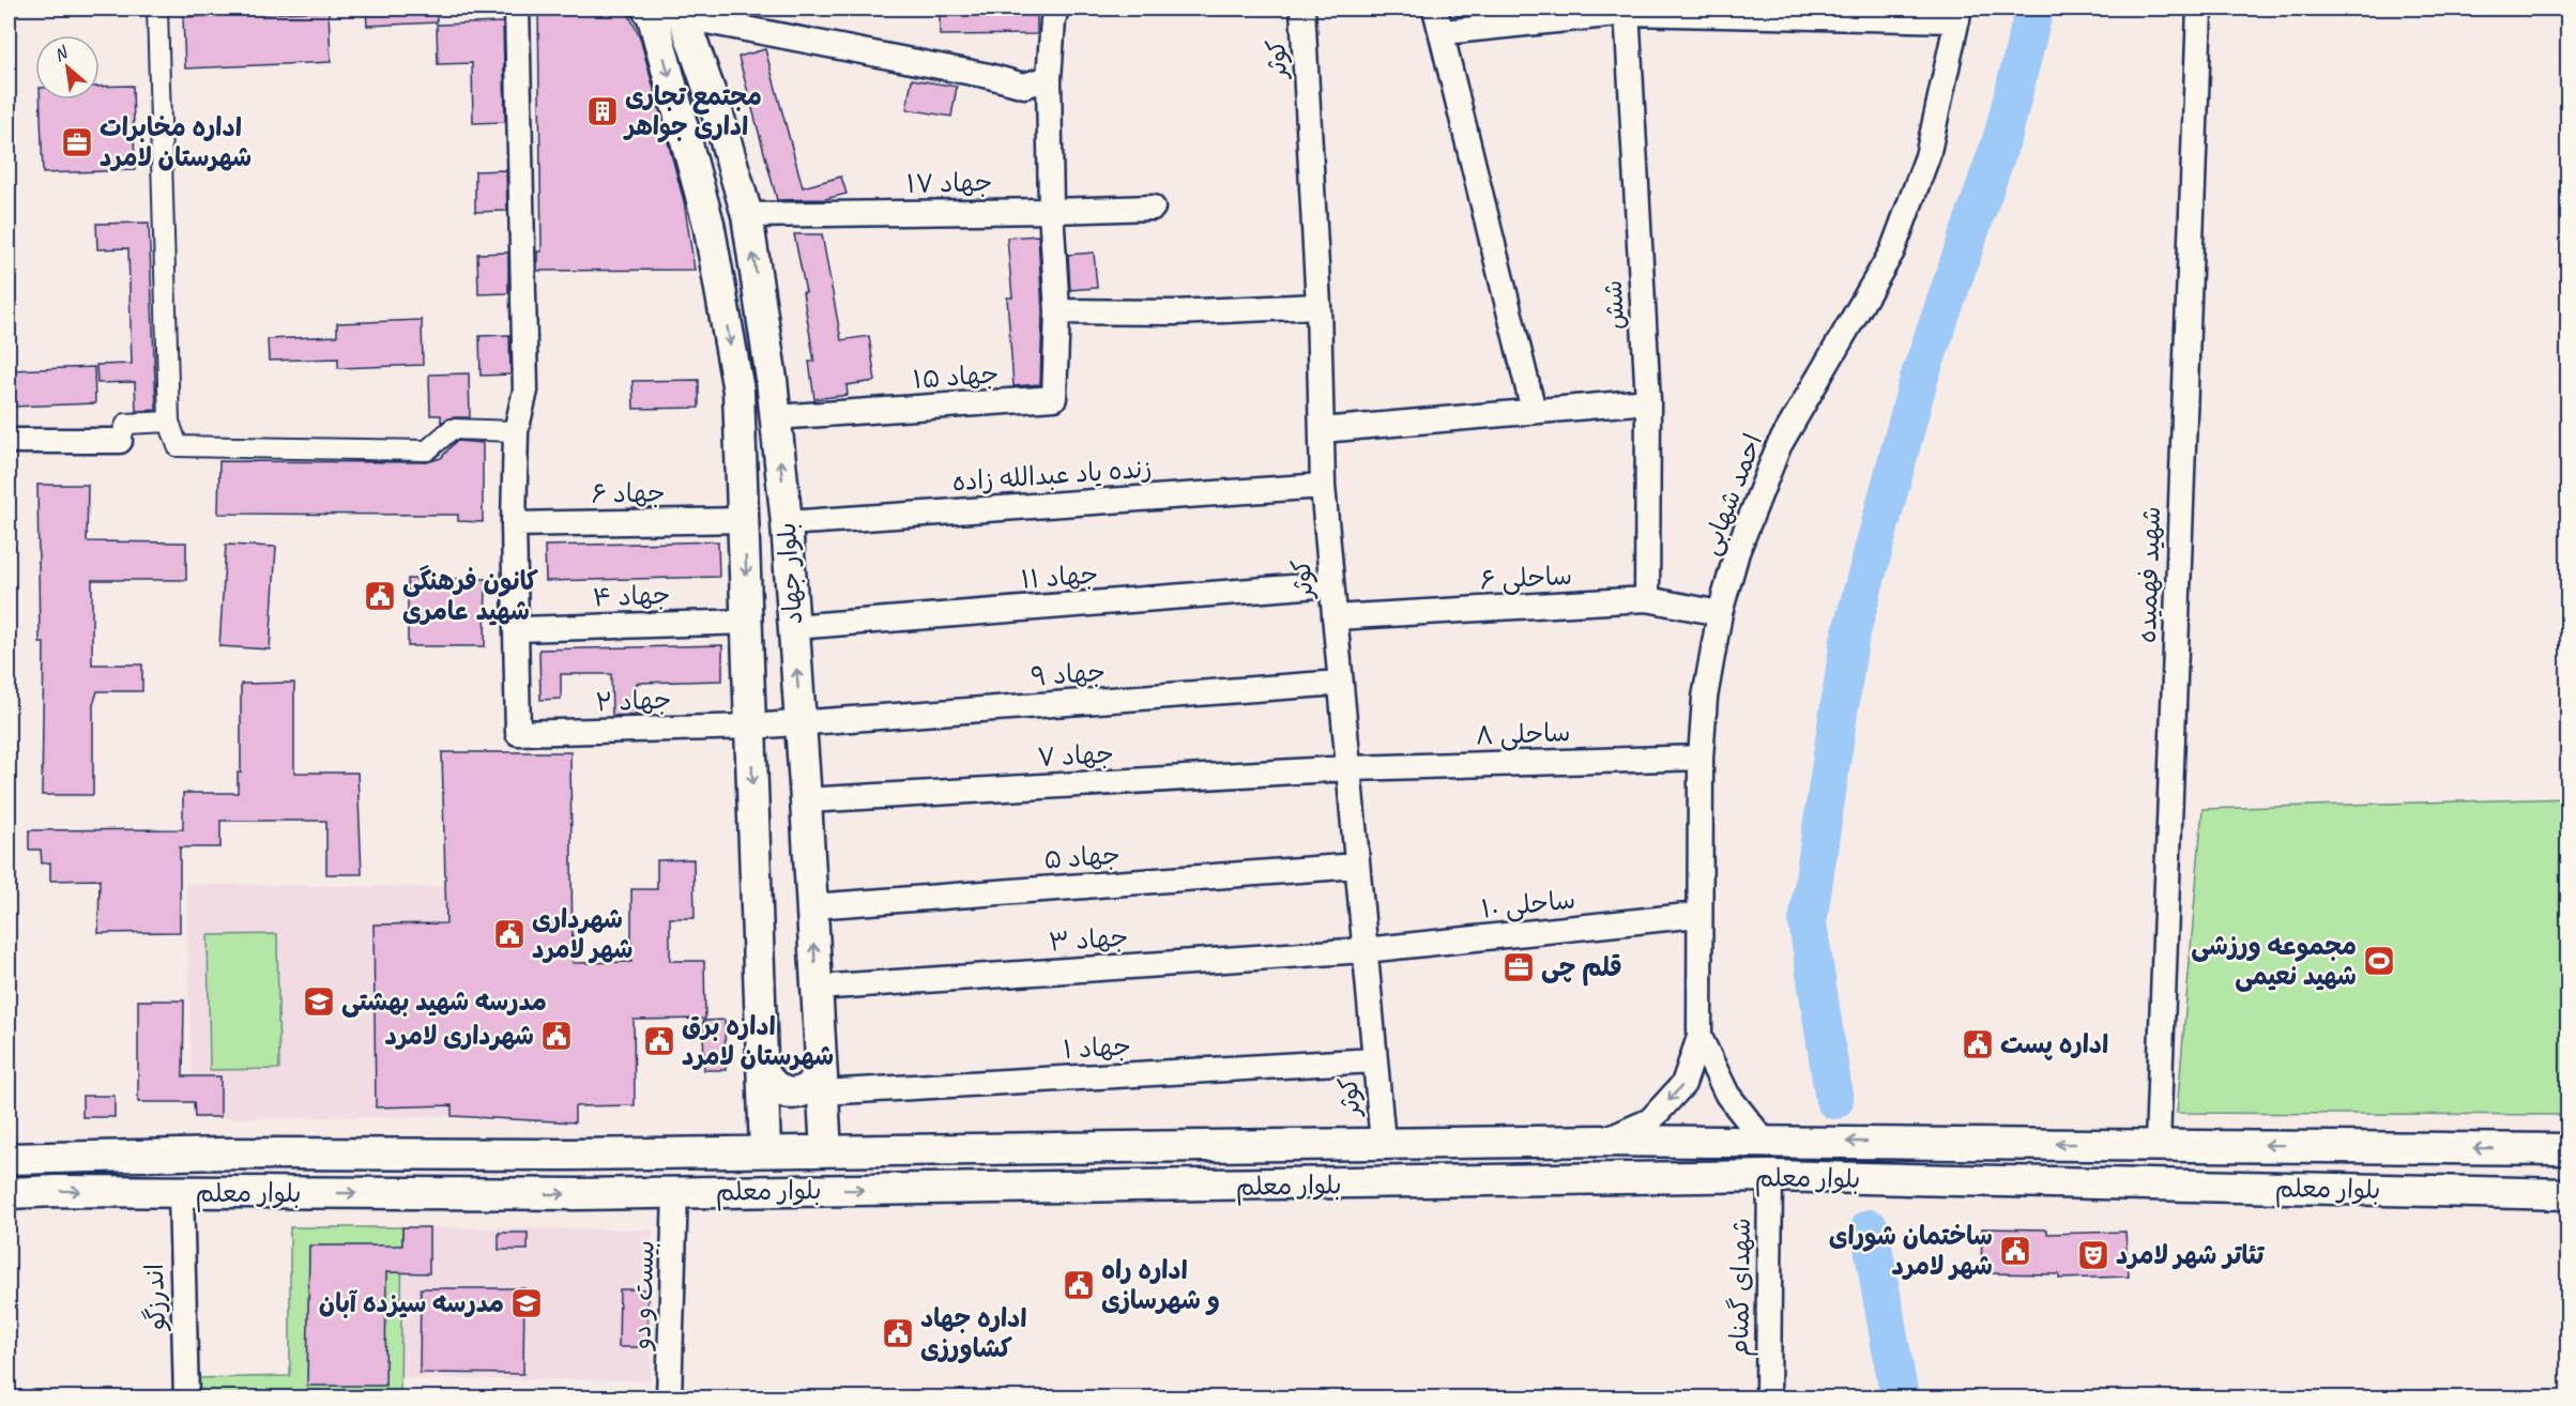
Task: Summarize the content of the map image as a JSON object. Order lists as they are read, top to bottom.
{
  "streets": {
    "street": [
      "کوثر",
      "جهاد ۱۷",
      "شش",
      "جهاد ۱۵",
      "زنده یاد عبدالله زاده",
      "جهاد ۶",
      "احمد شهابی",
      "بلوار جهاد",
      "شهید فهمیده",
      "جهاد ۱۱",
      "ساحلی ۶",
      "جهاد ۴",
      "جهاد ۹",
      "جهاد ۲",
      "ساحلی ۸",
      "جهاد ۷",
      "جهاد ۵",
      "ساحلی ۱۰",
      "جهاد ۳",
      "جهاد ۱",
      "بلوار معلم",
      "شهدای گمنام",
      "بیست و دو",
      "اندرزگو"
    ]
  },
  "crossings": [
    ["کوثر", "زنده یاد عبدالله زاده"],
    ["کوثر", "جهاد ۱۱"],
    ["کوثر", "ساحلی ۶"],
    ["کوثر", "جهاد ۹"],
    ["کوثر", "ساحلی ۸"],
    ["کوثر", "جهاد ۷"],
    ["کوثر", "جهاد ۵"],
    ["کوثر", "ساحلی ۱۰"],
    ["کوثر", "جهاد ۳"],
    ["کوثر", "جهاد ۱"],
    ["کوثر", "بلوار معلم"],
    ["جهاد ۱۷", "بلوار جهاد"],
    ["شش", "ساحلی ۶"],
    ["جهاد ۱۵", "بلوار جهاد"],
    ["زنده یاد عبدالله زاده", "بلوار جهاد"],
    ["جهاد ۶", "بلوار جهاد"],
    ["احمد شهابی", "ساحلی ۶"],
    ["احمد شهابی", "ساحلی ۸"],
    ["احمد شهابی", "ساحلی ۱۰"],
    ["احمد شهابی", "بلوار معلم"],
    ["بلوار جهاد", "جهاد ۱۱"],
    ["بلوار جهاد", "جهاد ۴"],
    ["بلوار جهاد", "جهاد ۹"],
    ["بلوار جهاد", "جهاد ۲"],
    ["بلوار جهاد", "جهاد ۷"],
    ["بلوار جهاد", "جهاد ۵"],
    ["بلوار جهاد", "جهاد ۳"],
    ["بلوار جهاد", "جهاد ۱"],
    ["بلوار جهاد", "بلوار معلم"],
    ["شهید فهمیده", "بلوار معلم"],
    ["جهاد ۴", "جهاد ۲"],
    ["جهاد ۹", "جهاد ۲"],
    ["ساحلی ۸", "جهاد ۷"],
    ["ساحلی ۱۰", "جهاد ۳"],
    ["بلوار معلم", "شهدای گمنام"],
    ["بلوار معلم", "بیست و دو"],
    ["بلوار معلم", "اندرزگو"]
  ],
  "places": {
    "building": ["مجتمع تجاری اداری جواهر"],
    "office": ["اداره مخابرات شهرستان لامرد", "قلم چی"],
    "public building": [
      "کانون فرهنگی شهید عامری",
      "شهرداری شهر لامرد",
      "شهرداری لامرد",
      "اداره برق شهرستان لامرد",
      "اداره پست",
      "ساختمان شورای شهر لامرد",
      "اداره راه و شهرسازی",
      "اداره جهاد کشاورزی"
    ],
    "sports": ["مجموعه ورزشی شهید نعیمی"],
    "school or university": ["مدرسه شهید بهشتی", "مدرسه سیزده آبان"],
    "theatre": ["تئاتر شهر لامرد"]
  },
  "north": "top left"
}
